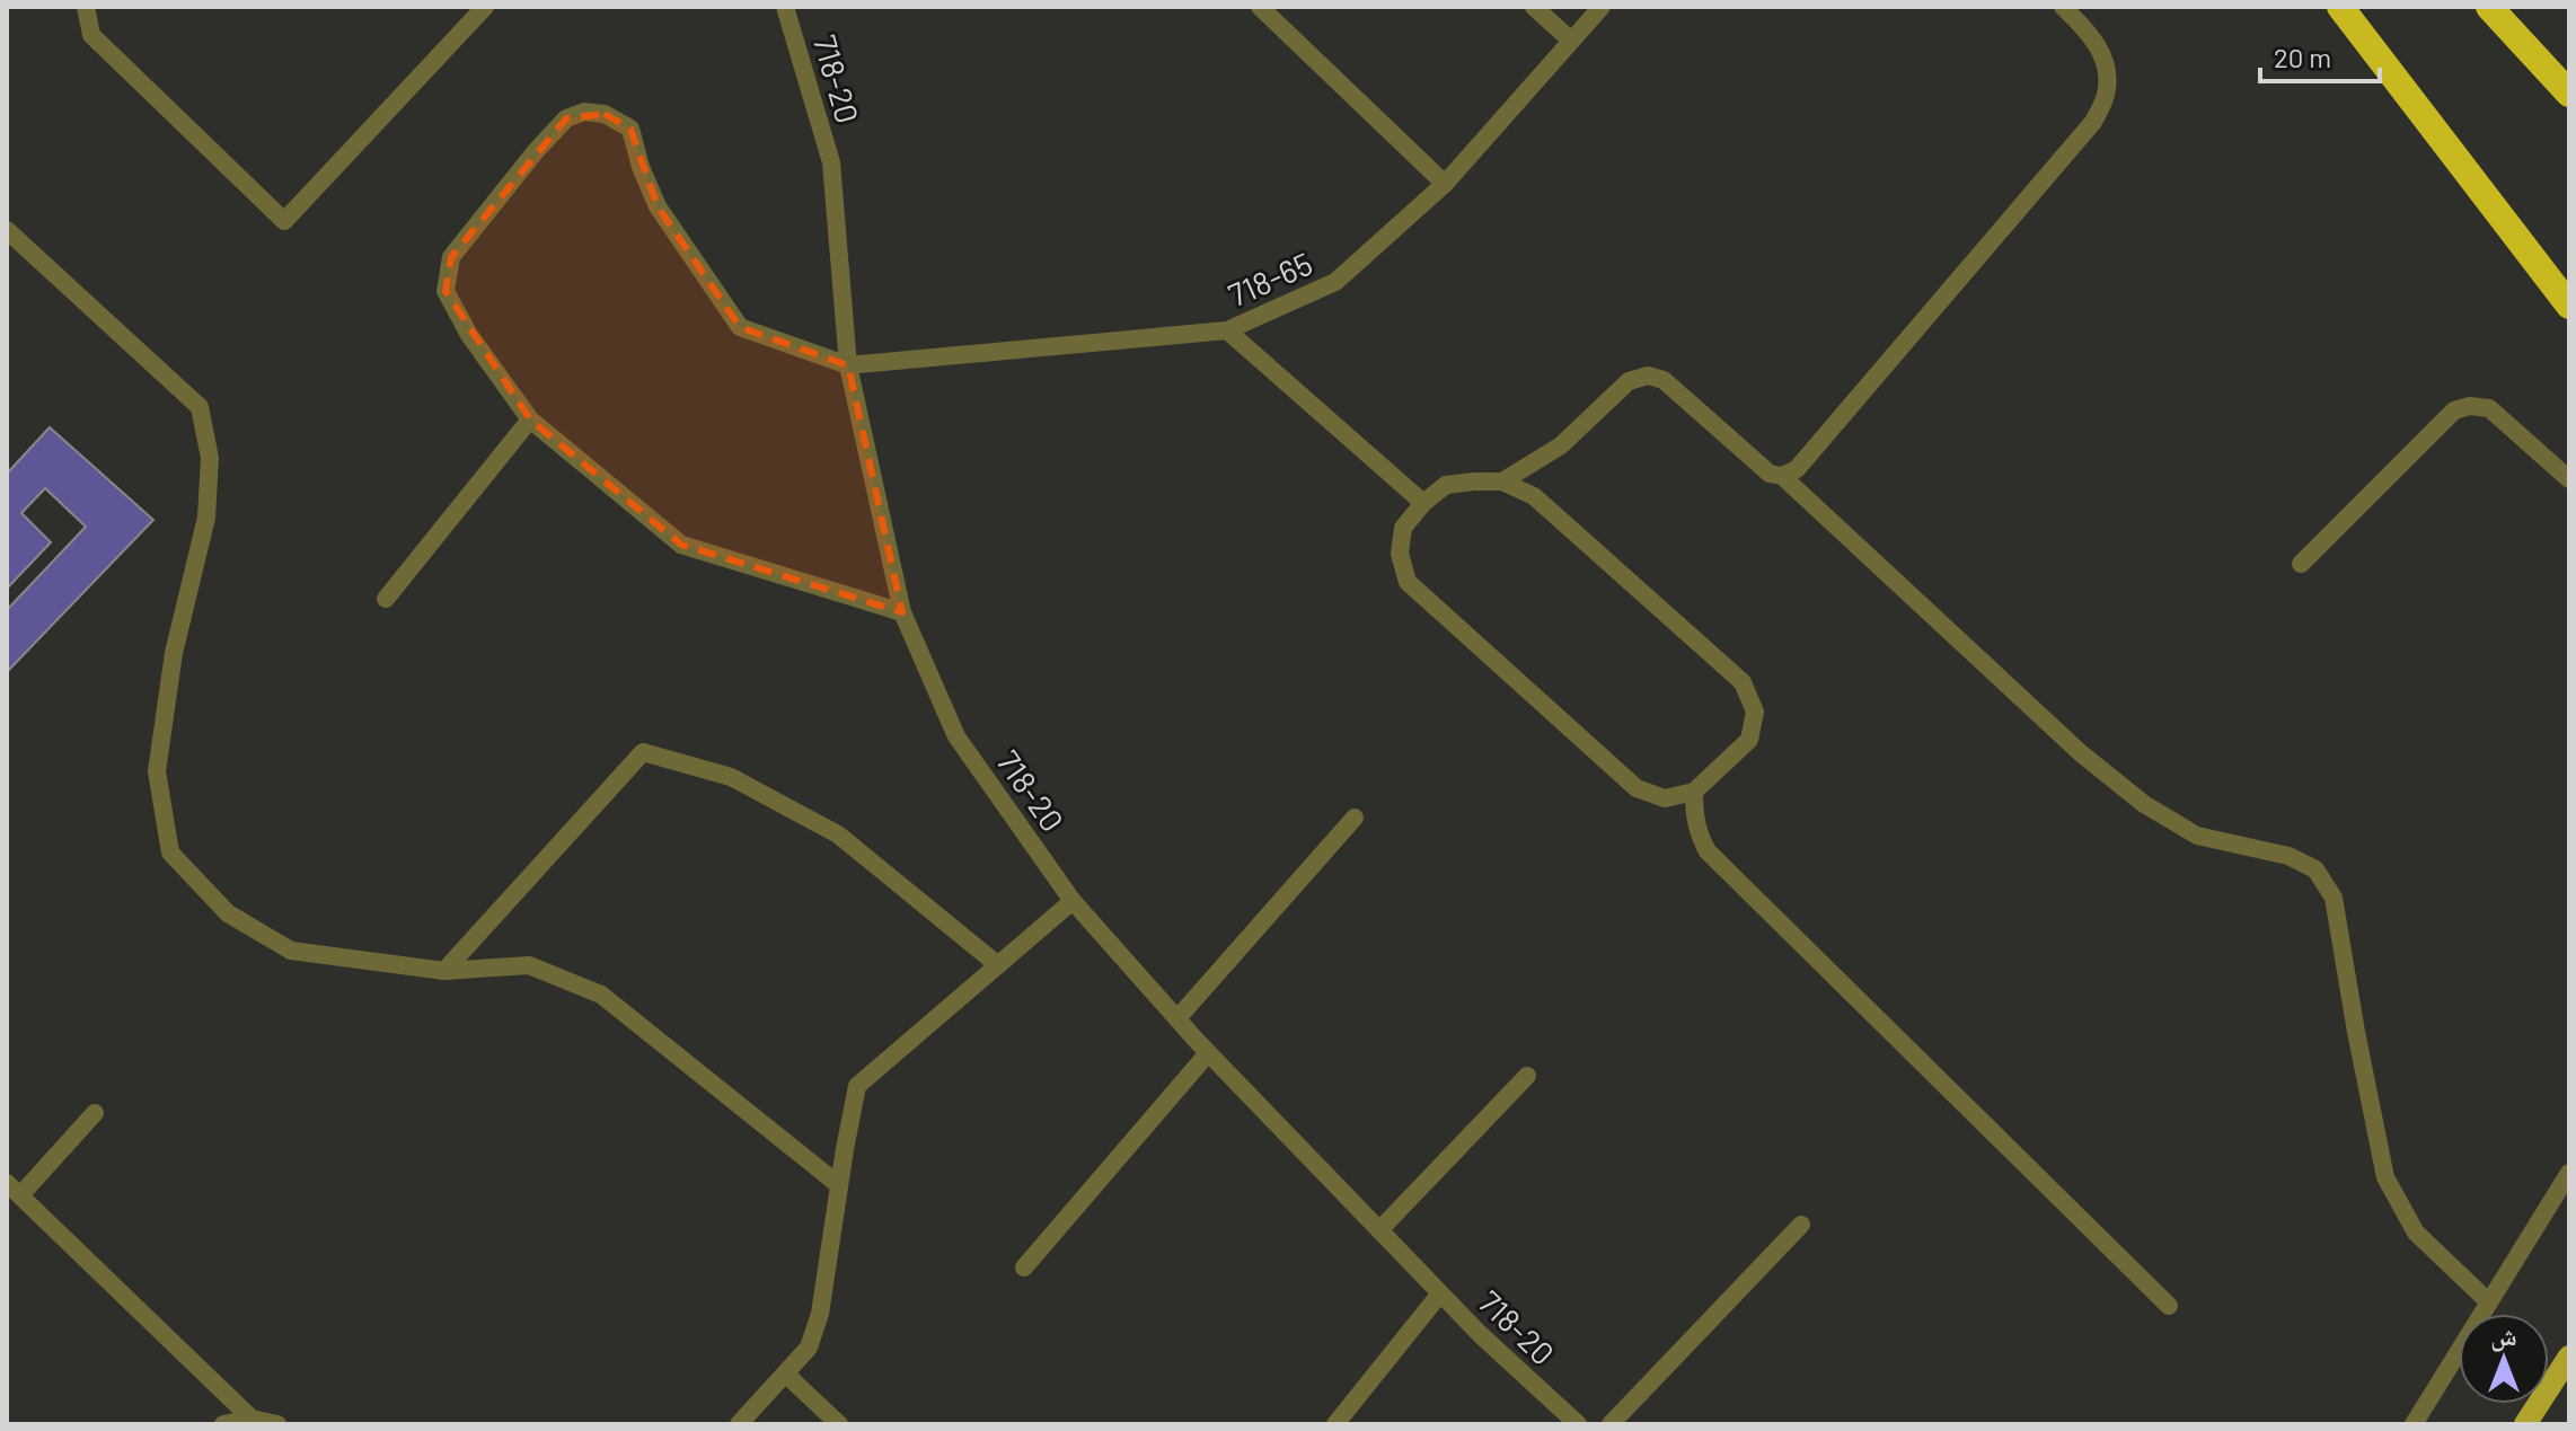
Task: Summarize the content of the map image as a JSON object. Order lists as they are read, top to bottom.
{
  "streets": {
    "street": ["718-20", "718-65"]
  },
  "crossings": [
    ["718-20", "718-65"]
  ],
  "scale_bar": "20 m",
  "north": "top"
}
